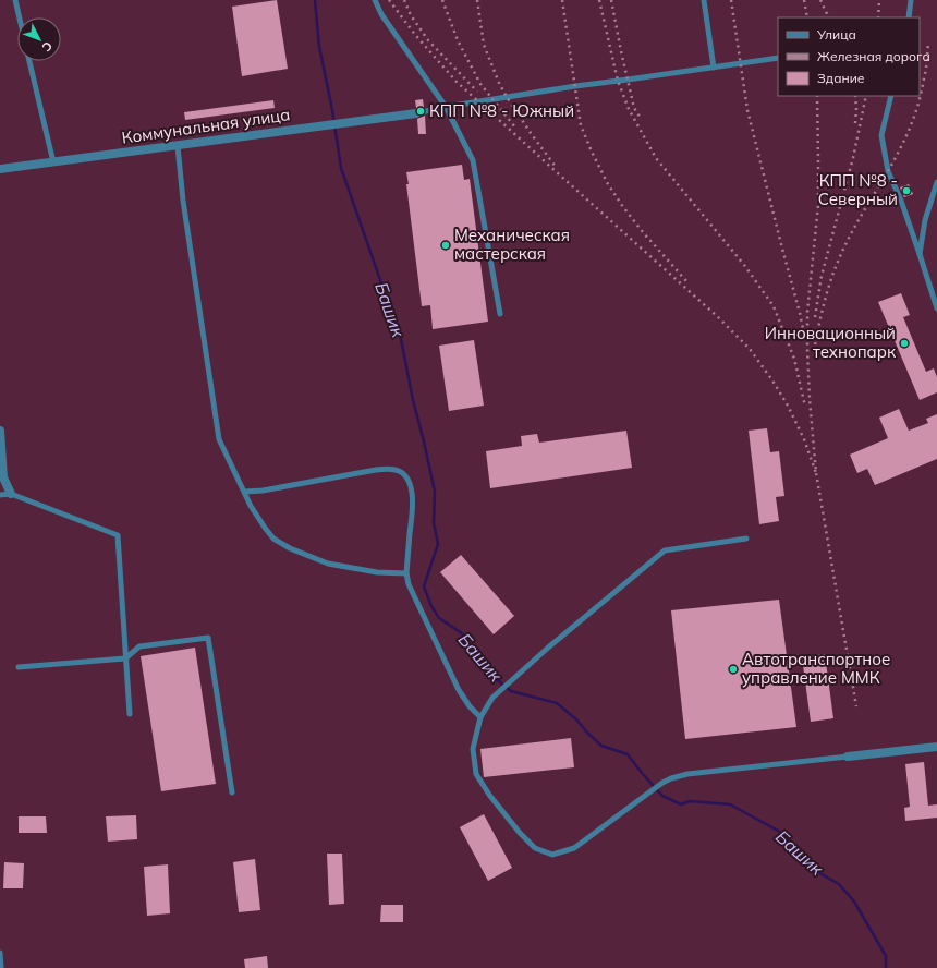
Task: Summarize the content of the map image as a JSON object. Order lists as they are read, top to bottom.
{
  "streets": {
    "street": ["Коммунальная улица"]
  },
  "water": ["Башик"],
  "places": [
    "КПП №8 - Южный",
    "КПП №8 - Северный",
    "Механическая мастерская",
    "Инновационный технопарк",
    "Автотранспортное управление ММК"
  ],
  "legend": ["Улица", "Железная дорога", "Здание"],
  "north": "bottom right"
}
